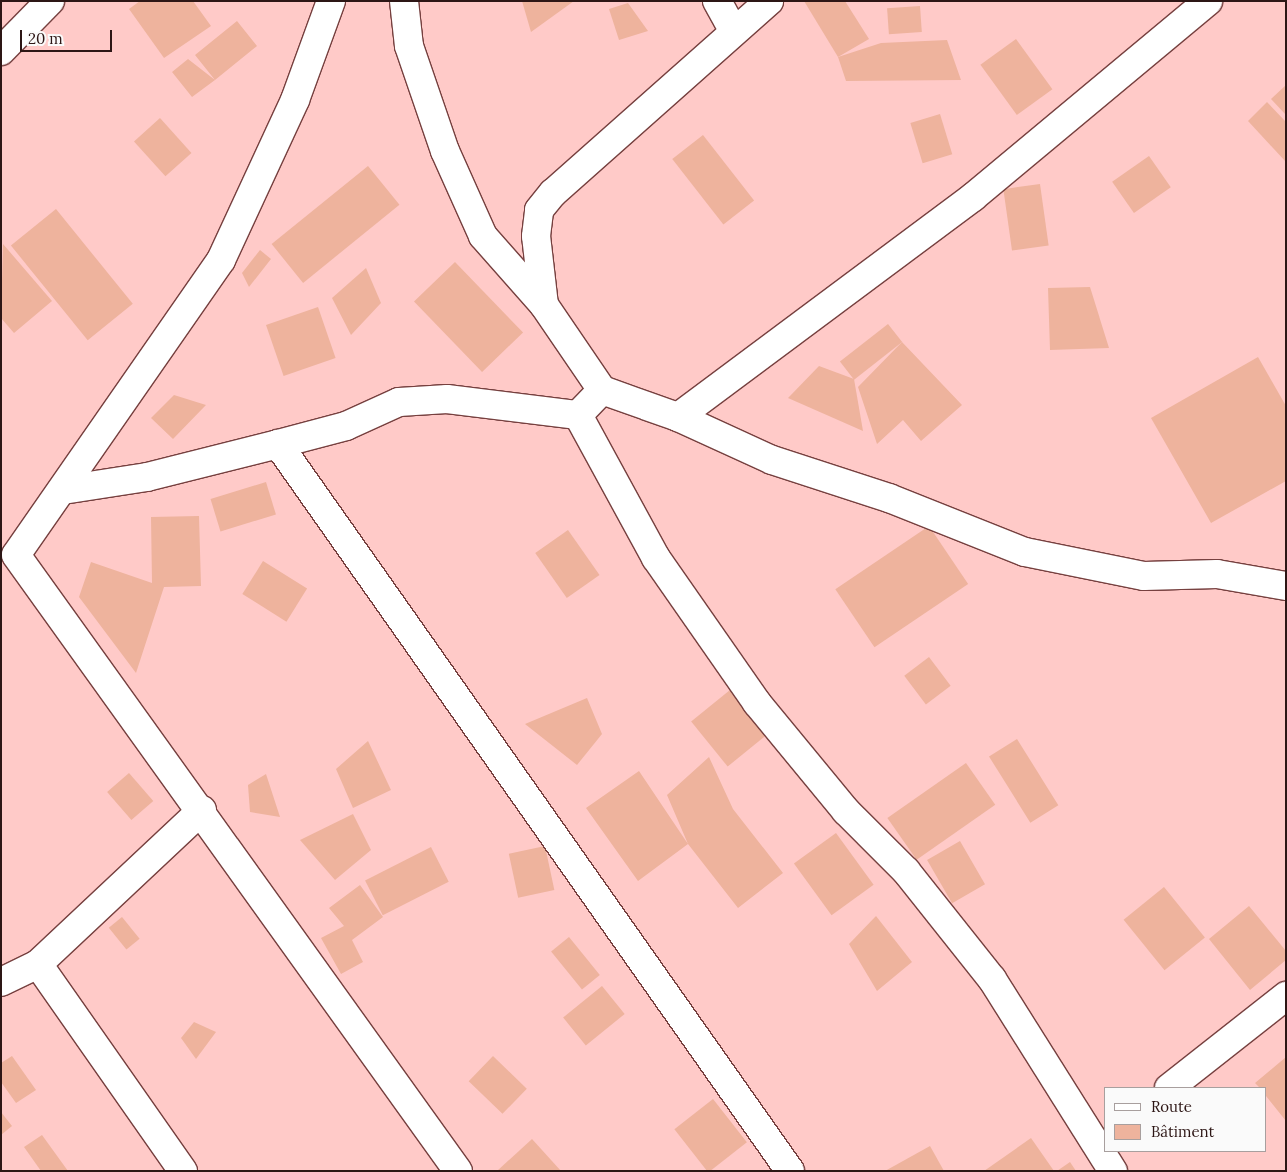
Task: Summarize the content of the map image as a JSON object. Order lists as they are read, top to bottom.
{
  "legend": ["Route", "Bâtiment"],
  "scale_bar": "20 m"
}
